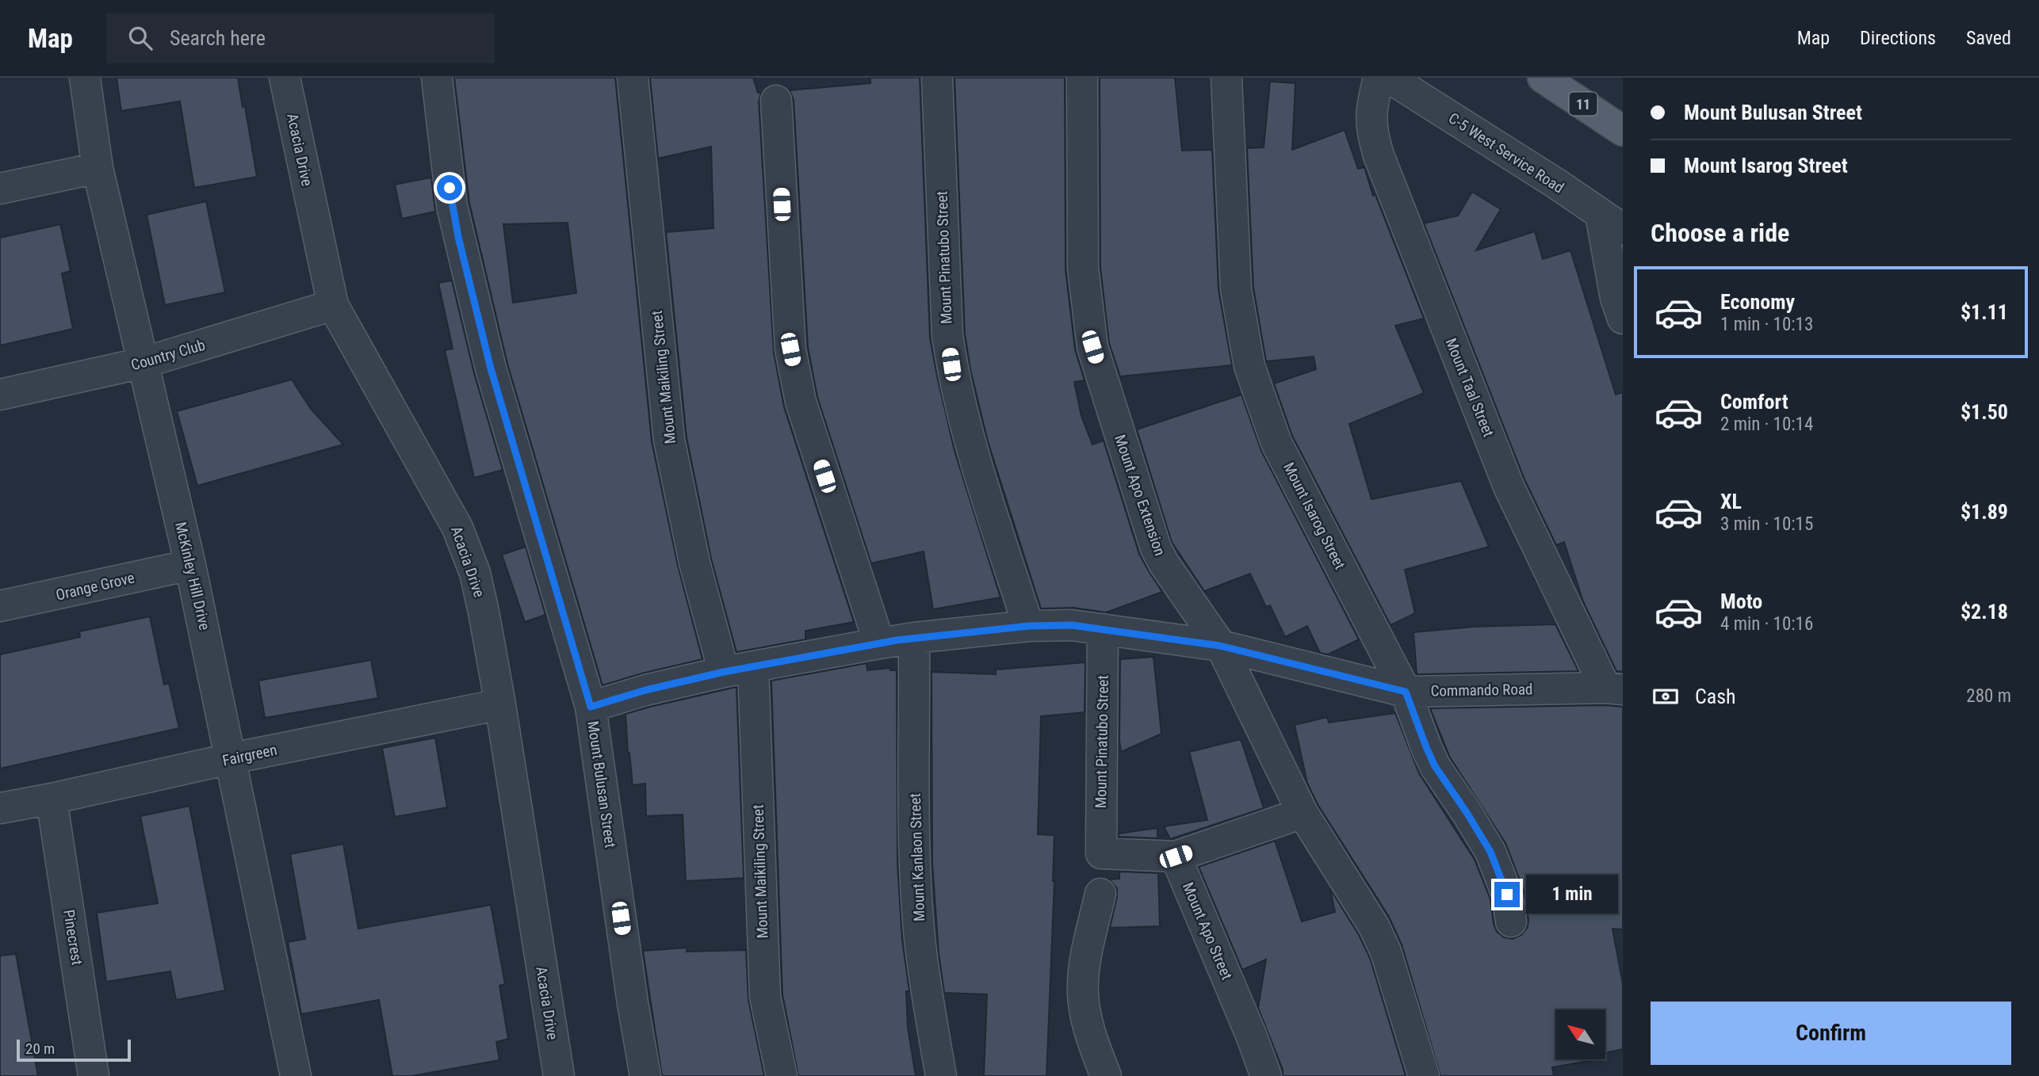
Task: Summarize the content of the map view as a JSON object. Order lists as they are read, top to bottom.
{
  "streets": {
    "main road": ["11"],
    "street": [
      "Acacia Drive",
      "C-5 West Service Road",
      "Mount Pinatubo Street",
      "Country Club",
      "Mount Maikiling Street",
      "Mount Taal Street",
      "Mount Apo Extension",
      "Mount Isarog Street",
      "McKinley Hill Drive",
      "Orange Grove",
      "Commando Road",
      "Fairgreen",
      "Mount Bulusan Street",
      "Mount Kanlaon Street",
      "Mount Apo Street",
      "Pinecrest"
    ]
  },
  "crossings": [
    ["Acacia Drive", "Country Club"],
    ["Acacia Drive", "Fairgreen"],
    ["Mount Pinatubo Street", "Commando Road"],
    ["Mount Pinatubo Street", "Mount Apo Street"],
    ["Country Club", "McKinley Hill Drive"],
    ["Mount Maikiling Street", "Commando Road"],
    ["Mount Taal Street", "Commando Road"],
    ["Mount Apo Extension", "Commando Road"],
    ["Mount Isarog Street", "Commando Road"],
    ["McKinley Hill Drive", "Orange Grove"],
    ["McKinley Hill Drive", "Fairgreen"],
    ["Commando Road", "Mount Bulusan Street"],
    ["Commando Road", "Mount Kanlaon Street"],
    ["Fairgreen", "Pinecrest"]
  ],
  "scale_bar": "20 m",
  "north": "top left",
  "page": {
    "header": "Map",
    "search": "Search here",
    "nav": ["Map", "Directions", "Saved"],
    "banner": ["Mount Bulusan Street", "Mount Isarog Street"],
    "heading": "Choose a ride",
    "list": [
      {
        "name": "Economy",
        "note": "1 min · 10:13",
        "value": "$1.11"
      },
      {
        "name": "Comfort",
        "note": "2 min · 10:14",
        "value": "$1.50"
      },
      {
        "name": "XL",
        "note": "3 min · 10:15",
        "value": "$1.89"
      },
      {
        "name": "Moto",
        "note": "4 min · 10:16",
        "value": "$2.18"
      }
    ],
    "pay": ["Cash", "280 m"],
    "bubble": "1 min",
    "buttons": "Confirm",
    "scale": "20 m"
  }
}
